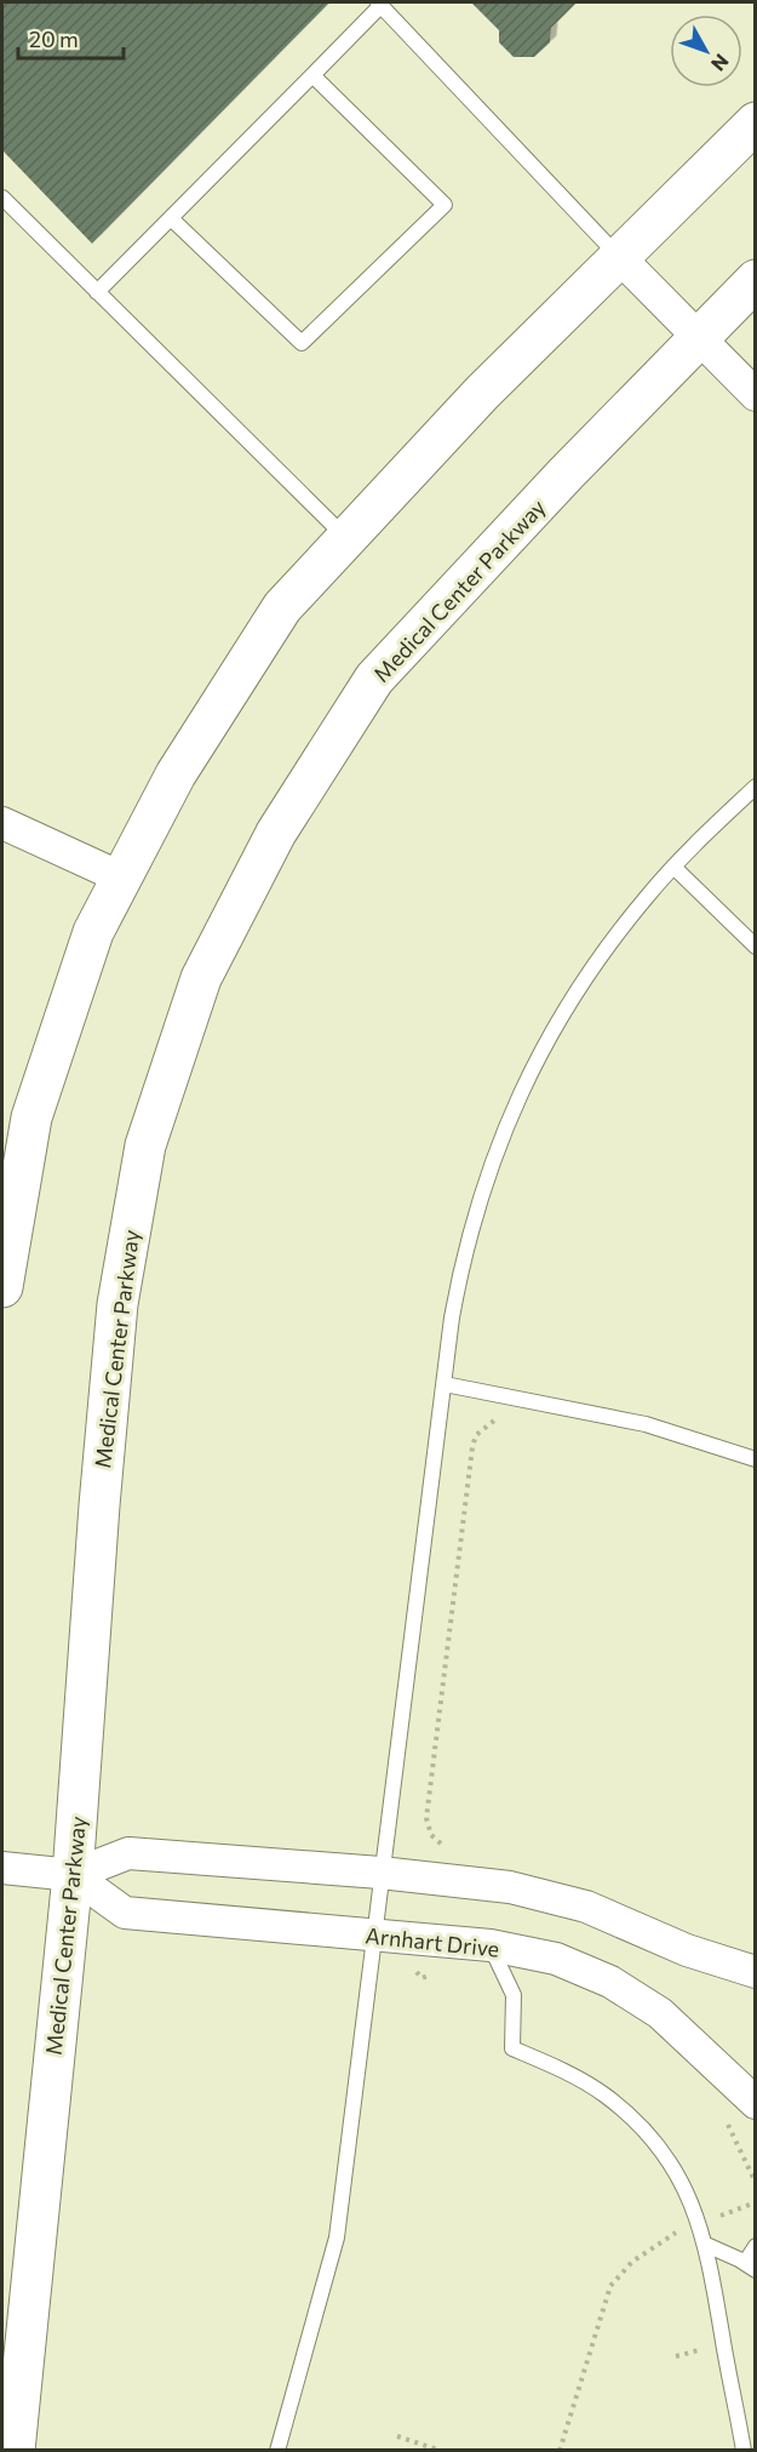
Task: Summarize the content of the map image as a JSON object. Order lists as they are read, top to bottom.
{
  "streets": {
    "main road": ["Medical Center Parkway"],
    "street": ["Arnhart Drive"]
  },
  "crossings": [
    ["Medical Center Parkway", "Arnhart Drive"]
  ],
  "scale_bar": "20 m",
  "north": "bottom right"
}
